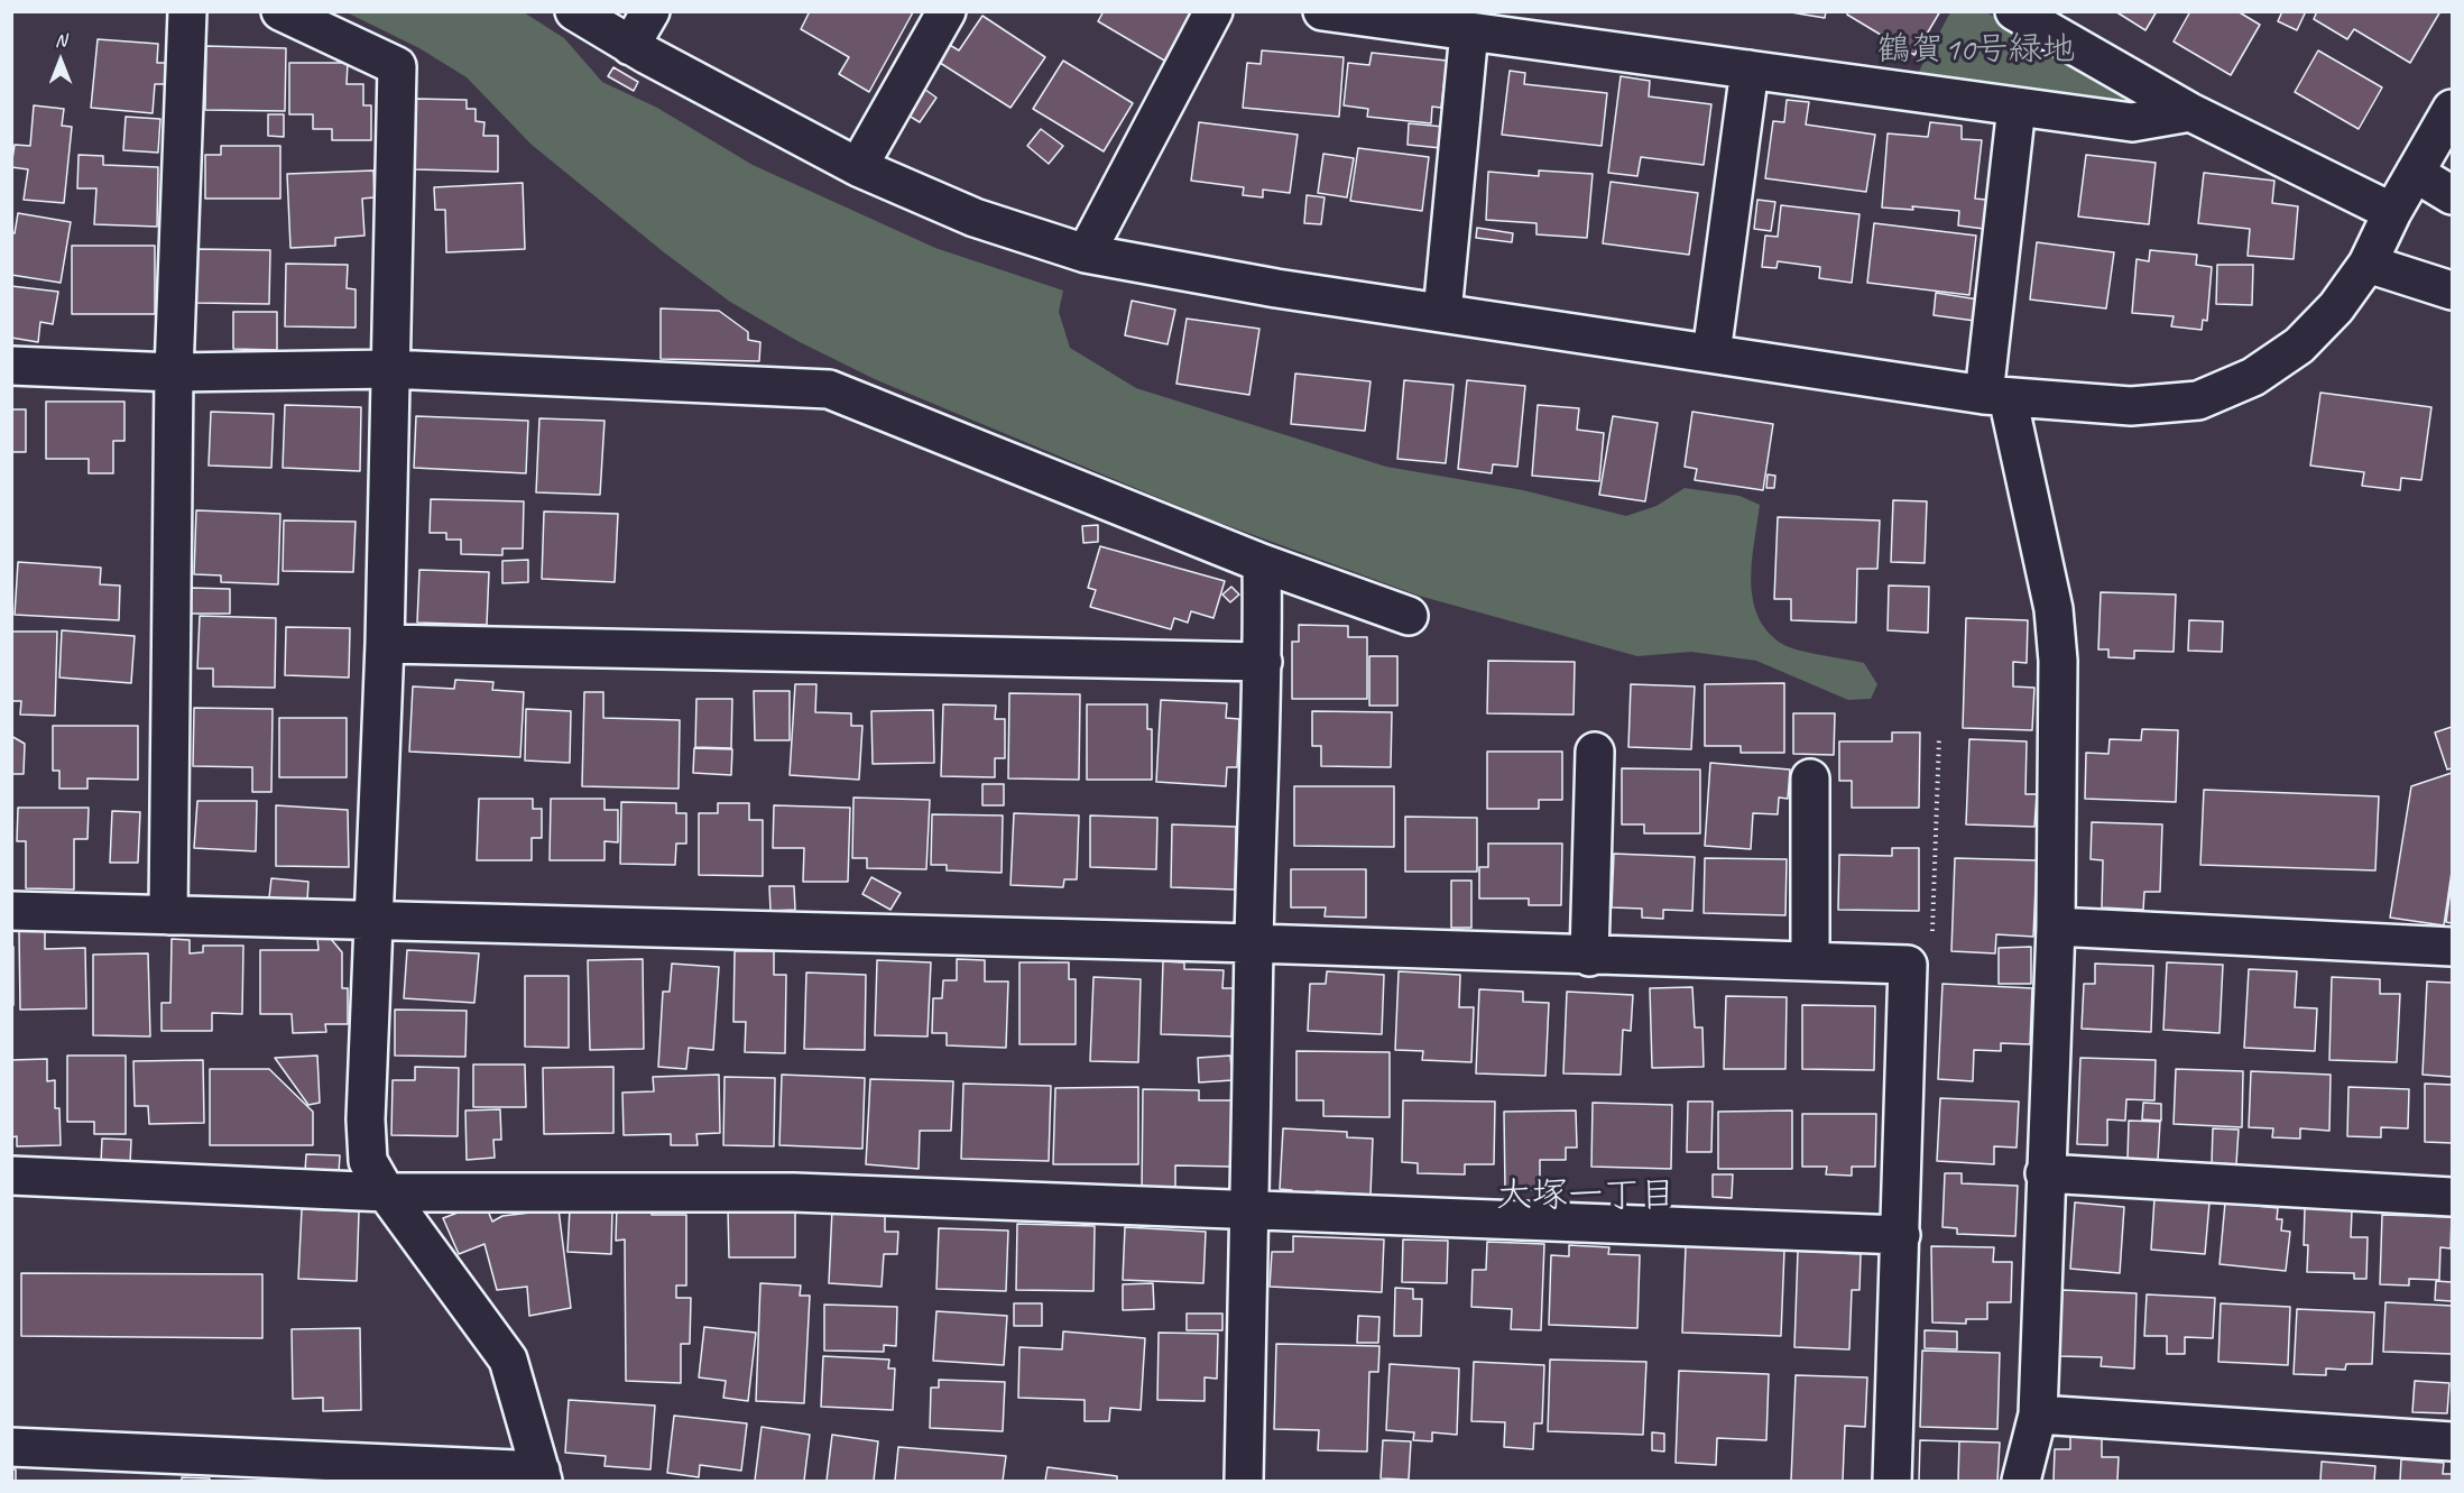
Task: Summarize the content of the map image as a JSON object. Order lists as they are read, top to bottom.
{
  "districts": ["大塚一丁目"],
  "parks": ["鶴賀10号緑地"],
  "north": "top"
}
